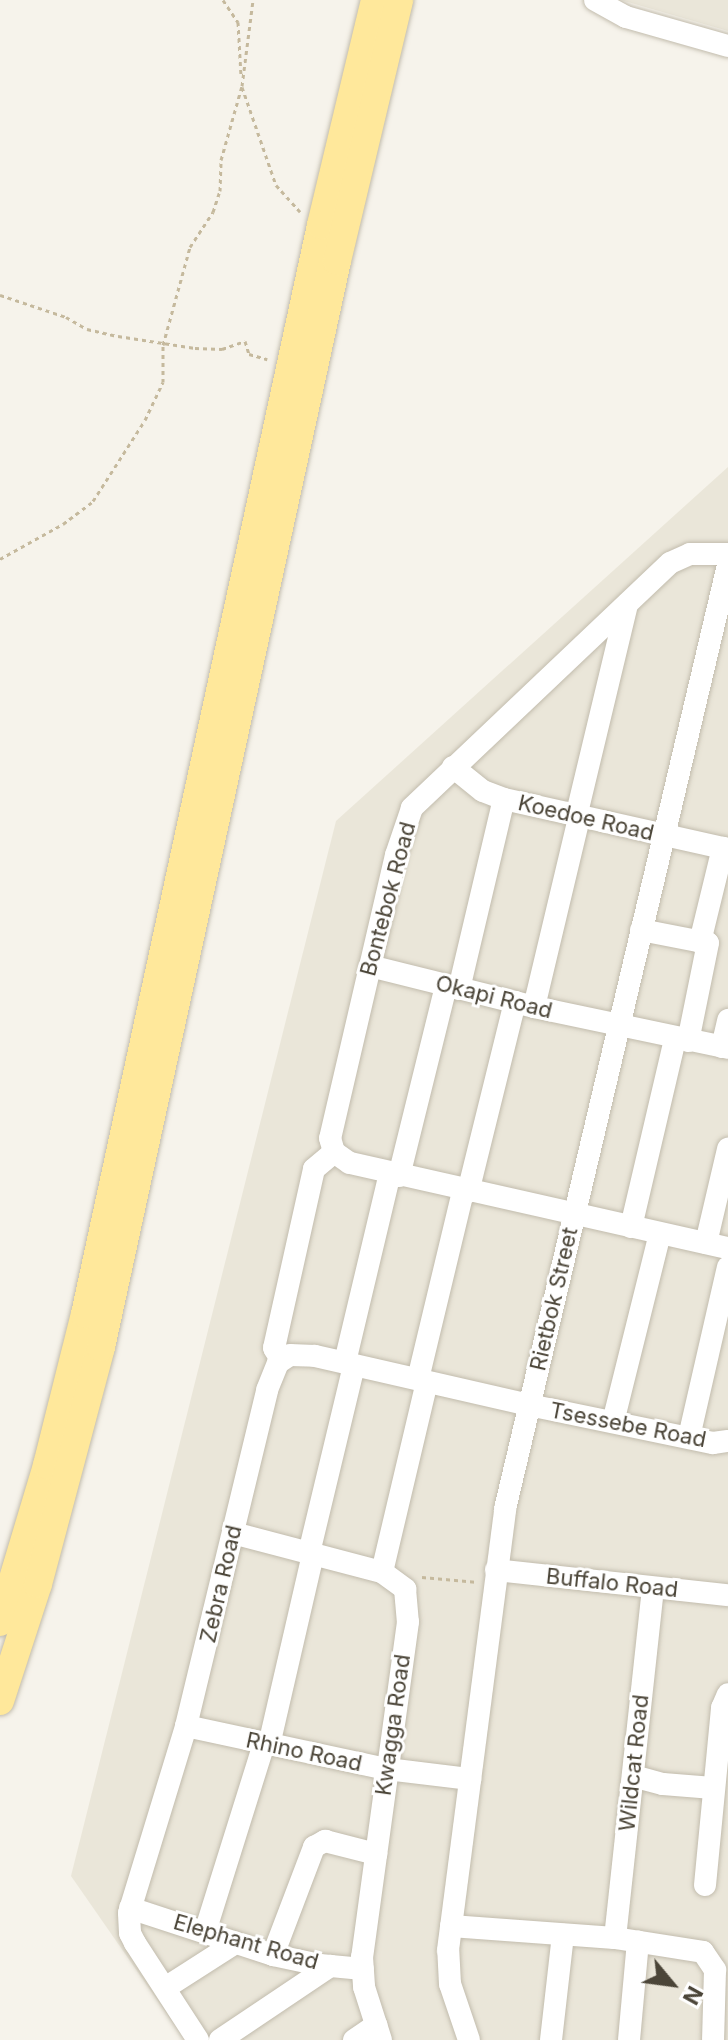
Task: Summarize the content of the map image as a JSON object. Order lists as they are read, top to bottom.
{
  "streets": {
    "street": [
      "Koedoe Road",
      "Bontebok Road",
      "Okapi Road",
      "Rietbok Street",
      "Tsessebe Road",
      "Buffalo Road",
      "Zebra Road",
      "Kwagga Road",
      "Rhino Road",
      "Wildcat Road",
      "Elephant Road"
    ]
  },
  "crossings": [
    ["Koedoe Road", "Bontebok Road"],
    ["Koedoe Road", "Rietbok Street"],
    ["Bontebok Road", "Okapi Road"],
    ["Okapi Road", "Rietbok Street"],
    ["Rietbok Street", "Tsessebe Road"],
    ["Rietbok Street", "Buffalo Road"],
    ["Rietbok Street", "Rhino Road"],
    ["Buffalo Road", "Wildcat Road"],
    ["Zebra Road", "Rhino Road"],
    ["Zebra Road", "Elephant Road"],
    ["Kwagga Road", "Rhino Road"],
    ["Kwagga Road", "Elephant Road"]
  ],
  "north": "bottom right"
}
